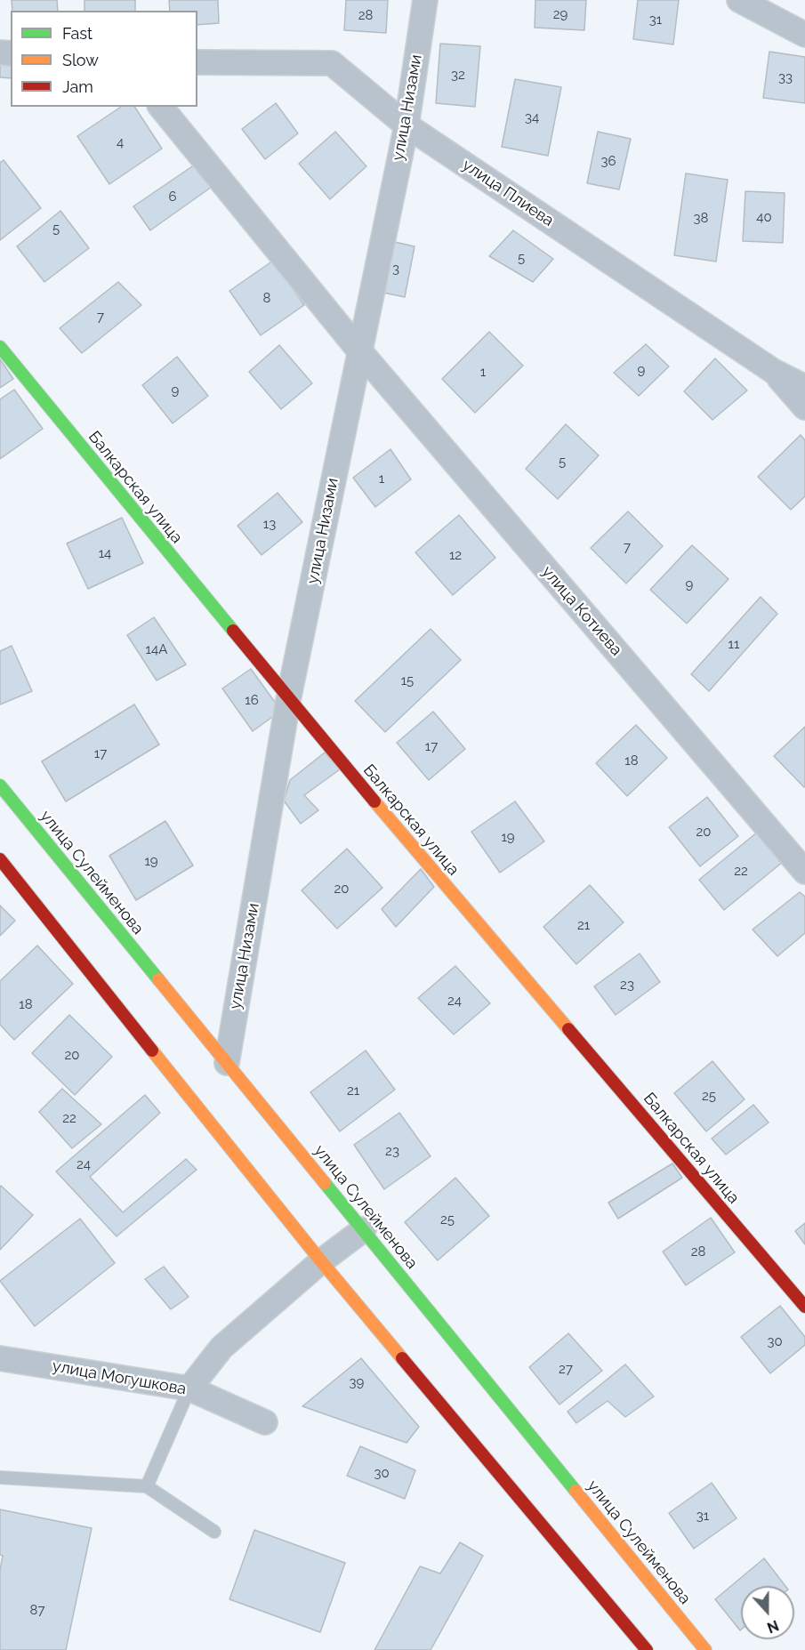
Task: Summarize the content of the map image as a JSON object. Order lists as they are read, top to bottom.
{
  "streets": {
    "main road": ["Балкарская улица", "улица Сулейменова"],
    "street": [
      "улица Низами",
      "улица Плиева",
      "улица Котиева",
      "улица Могушкова"
    ]
  },
  "crossings": [
    ["улица Низами", "улица Плиева"],
    ["улица Низами", "Балкарская улица"],
    ["улица Низами", "улица Котиева"],
    ["улица Низами", "улица Сулейменова"]
  ],
  "house_numbers": [
    "29",
    "28",
    "31",
    "32",
    "33",
    "34",
    "4",
    "36",
    "6",
    "40",
    "38",
    "5",
    "5",
    "3",
    "8",
    "7",
    "9",
    "1",
    "9",
    "5",
    "1",
    "13",
    "7",
    "14",
    "12",
    "9",
    "11",
    "14А",
    "15",
    "16",
    "17",
    "17",
    "18",
    "20",
    "19",
    "19",
    "22",
    "20",
    "21",
    "23",
    "24",
    "18",
    "20",
    "21",
    "25",
    "22",
    "23",
    "24",
    "25",
    "28",
    "30",
    "27",
    "39",
    "30",
    "31",
    "87"
  ],
  "legend": ["Fast", "Slow", "Jam"],
  "north": "bottom"
}
